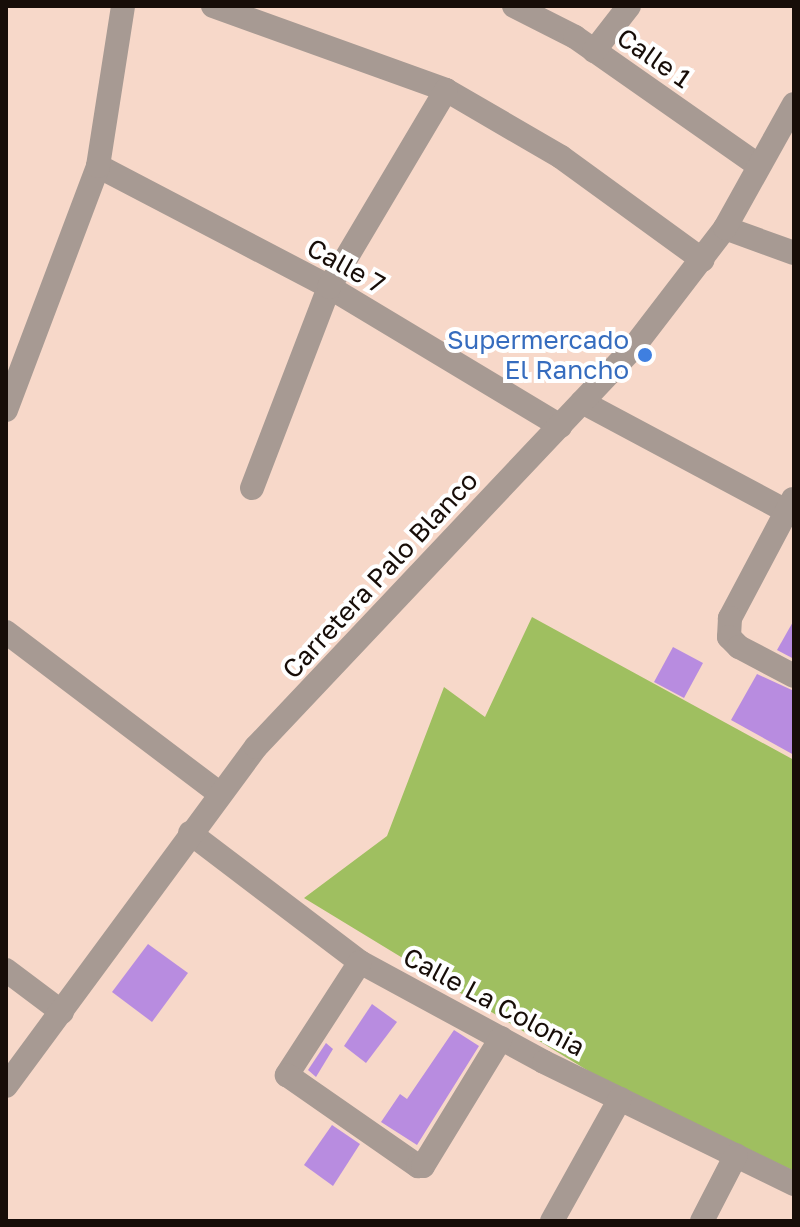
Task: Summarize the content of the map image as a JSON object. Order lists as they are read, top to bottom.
{
  "streets": {
    "street": [
      "Calle 1",
      "Calle 7",
      "Carretera Palo Blanco",
      "Calle La Colonia"
    ]
  },
  "crossings": [
    ["Calle 1", "Carretera Palo Blanco"],
    ["Calle 7", "Carretera Palo Blanco"],
    ["Carretera Palo Blanco", "Calle La Colonia"]
  ],
  "places": ["Supermercado El Rancho"]
}
